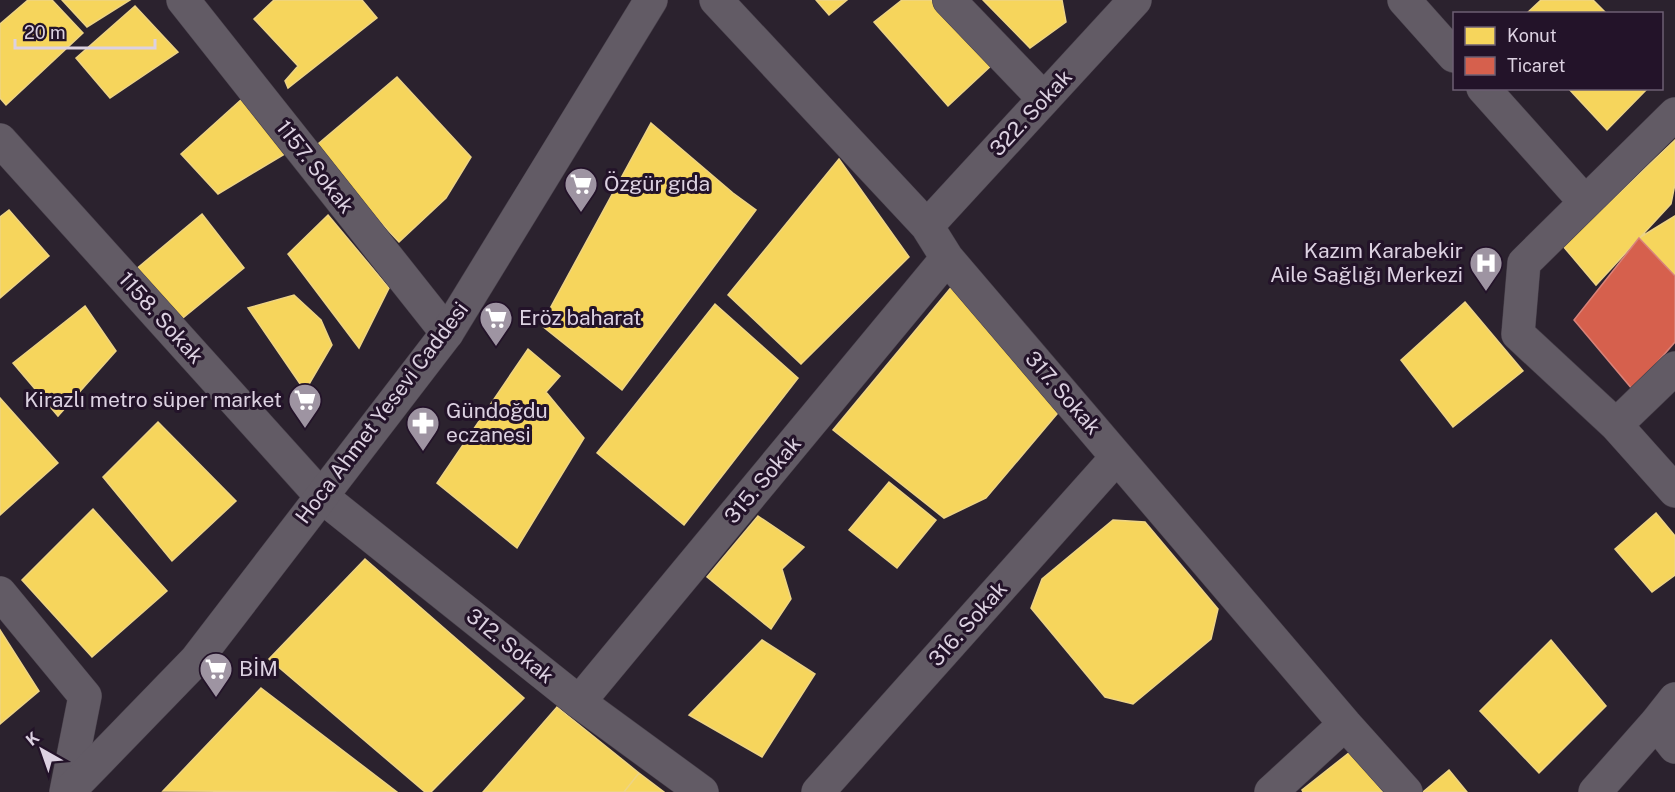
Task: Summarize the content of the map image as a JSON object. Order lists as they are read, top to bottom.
{
  "streets": {
    "street": [
      "322. Sokak",
      "1157. Sokak",
      "1158. Sokak",
      "317. Sokak",
      "Hoca Ahmet Yesevi Caddesi",
      "315. Sokak",
      "316. Sokak",
      "312. Sokak"
    ]
  },
  "crossings": [
    ["322. Sokak", "317. Sokak"],
    ["1157. Sokak", "Hoca Ahmet Yesevi Caddesi"],
    ["1158. Sokak", "Hoca Ahmet Yesevi Caddesi"],
    ["1158. Sokak", "312. Sokak"],
    ["317. Sokak", "315. Sokak"],
    ["317. Sokak", "316. Sokak"],
    ["Hoca Ahmet Yesevi Caddesi", "312. Sokak"],
    ["315. Sokak", "312. Sokak"]
  ],
  "places": {
    "supermarket": [
      "Özgür gıda",
      "Eröz baharat",
      "Kirazlı metro süper market",
      "BİM"
    ],
    "hospital": ["Kazım Karabekir Aile Sağlığı Merkezi"],
    "pharmacy": ["Gündoğdu eczanesi"]
  },
  "legend": ["Konut", "Ticaret"],
  "scale_bar": "20 m",
  "north": "top left"
}
